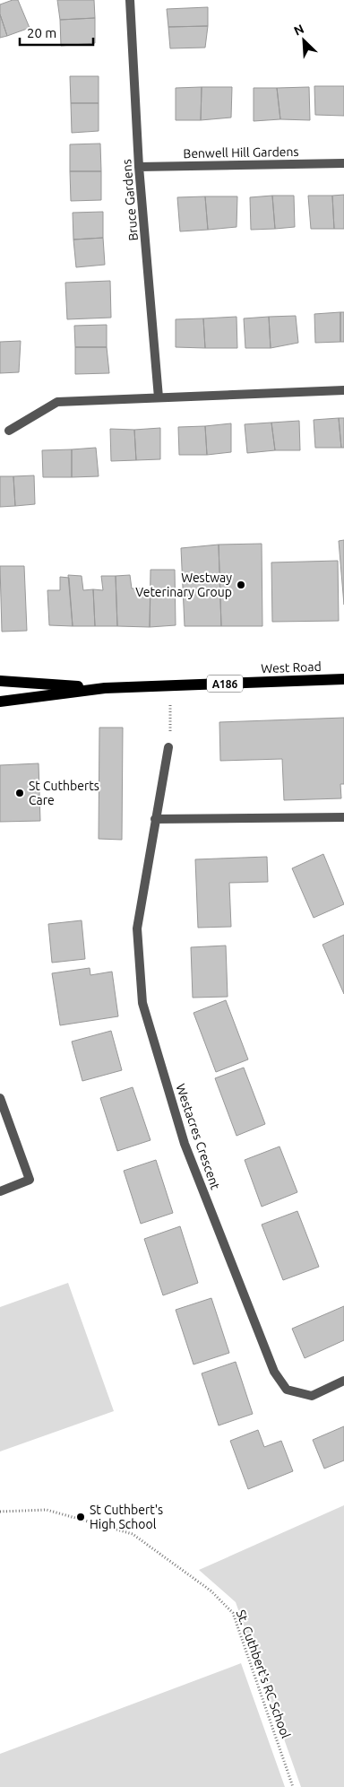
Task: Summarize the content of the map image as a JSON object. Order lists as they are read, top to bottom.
{
  "streets": {
    "main road": ["West Road", "A186"],
    "street": ["Benwell Hill Gardens", "Bruce Gardens", "Westacres Crescent"],
    "path": ["St. Cuthbert's RC School"]
  },
  "crossings": [
    ["Benwell Hill Gardens", "Bruce Gardens"]
  ],
  "places": ["Westway Veterinary Group", "St Cuthberts Care", "St Cuthbert's High School"],
  "scale_bar": "20 m",
  "north": "top left"
}
